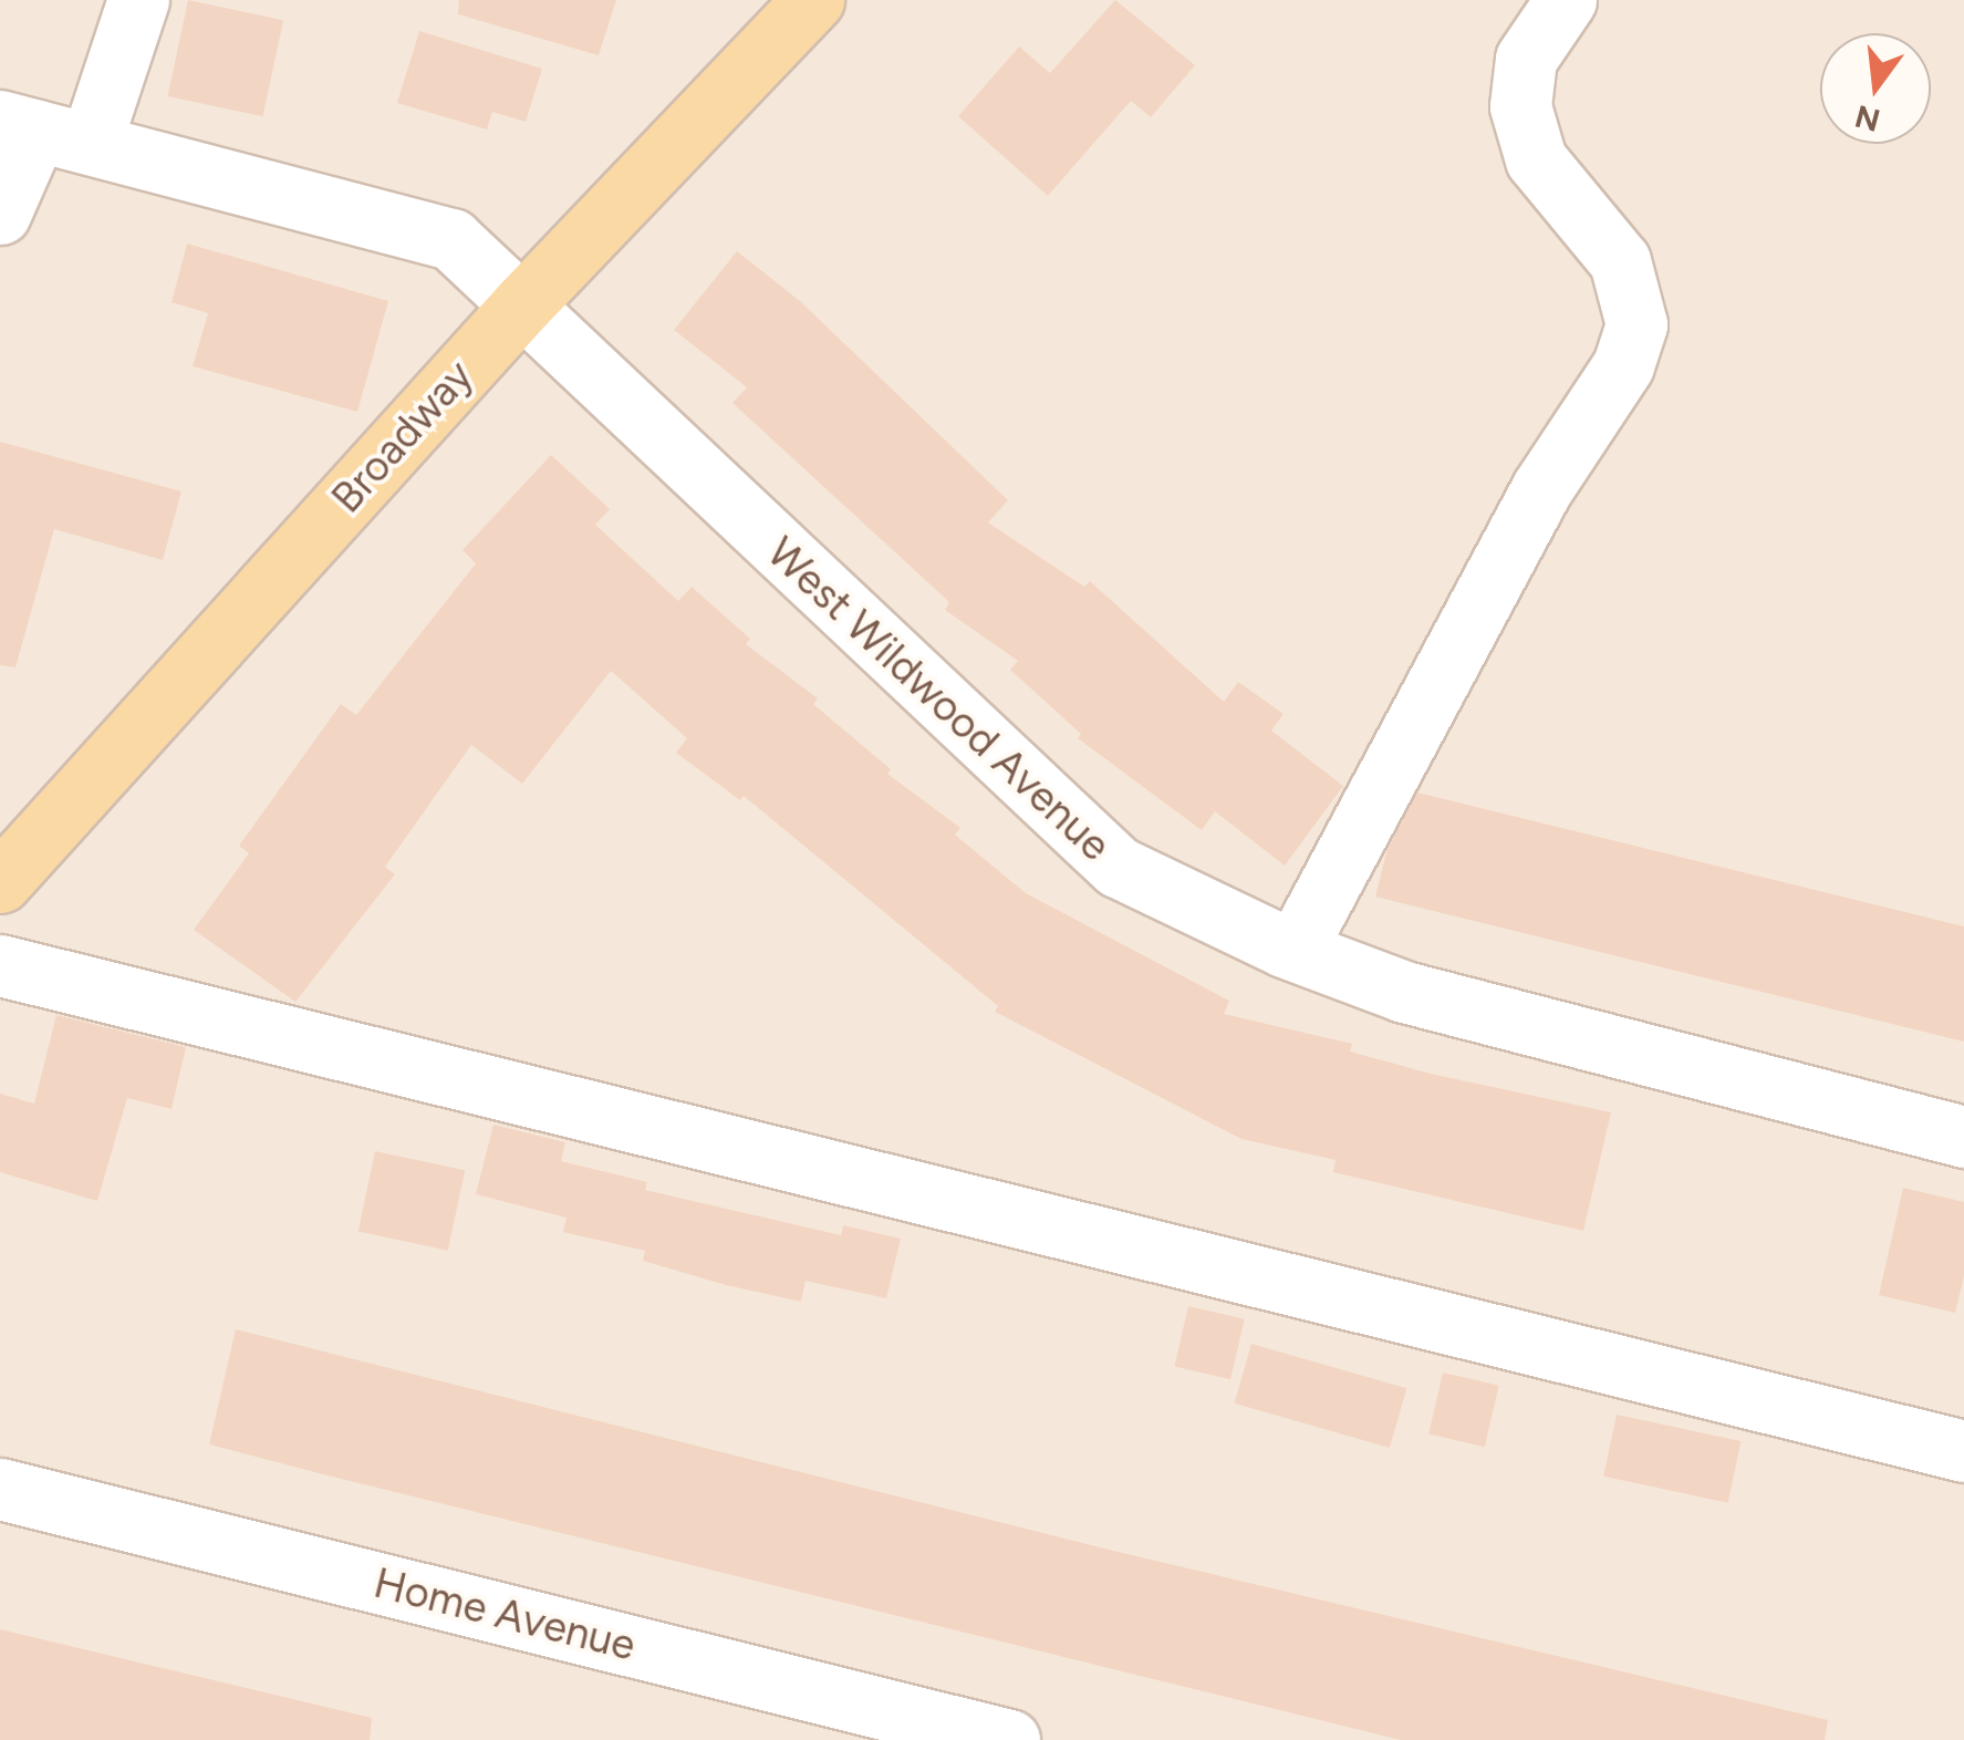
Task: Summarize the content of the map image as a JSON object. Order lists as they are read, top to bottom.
{
  "streets": {
    "main road": ["Broadway"],
    "street": ["West Wildwood Avenue", "Home Avenue"]
  },
  "crossings": [
    ["Broadway", "West Wildwood Avenue"]
  ],
  "north": "bottom"
}
